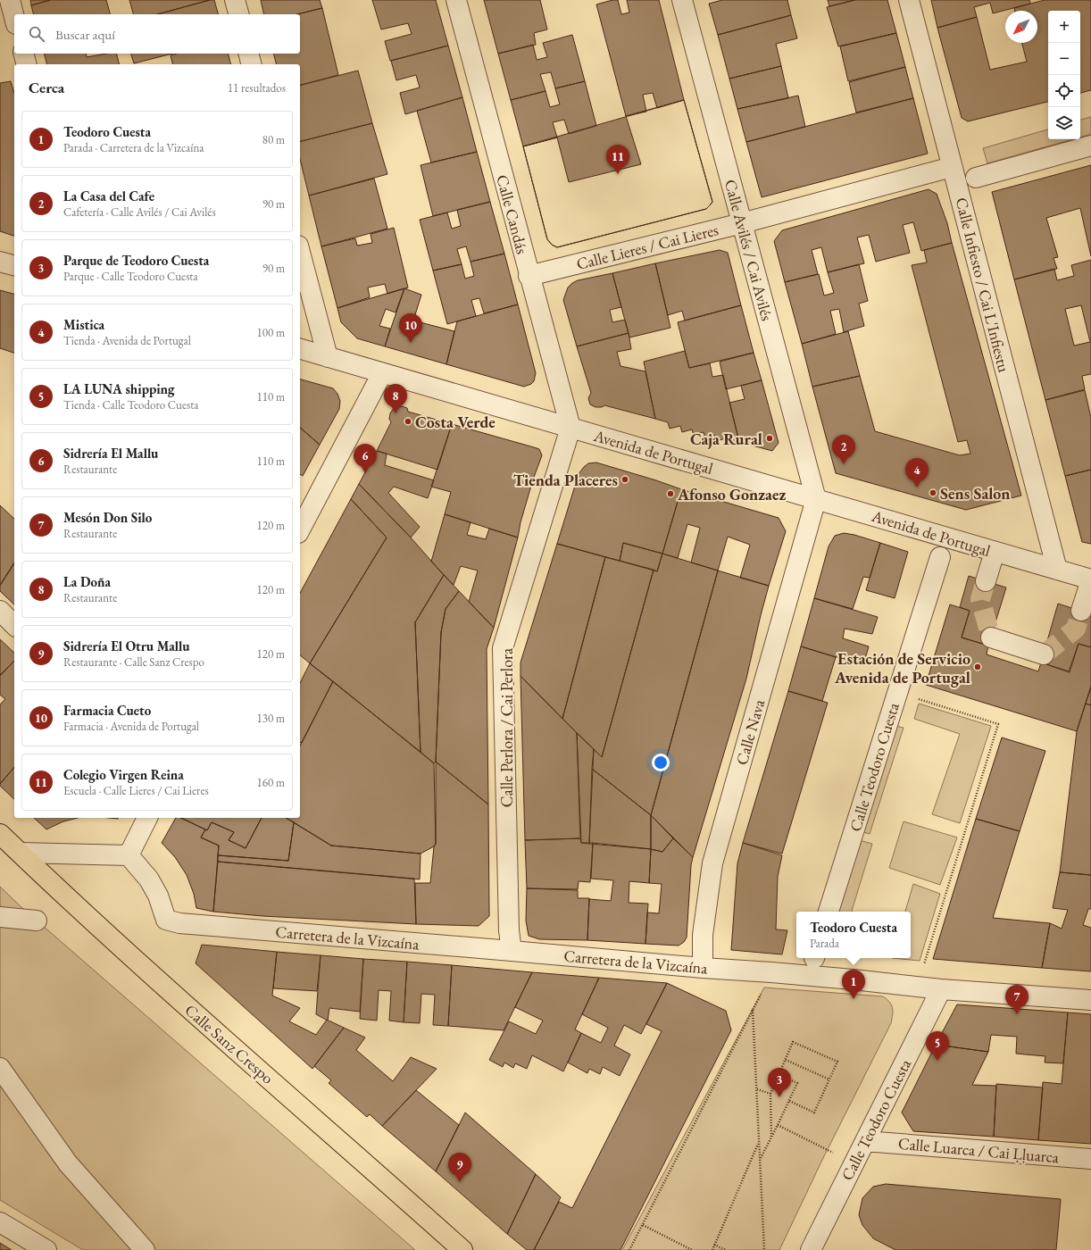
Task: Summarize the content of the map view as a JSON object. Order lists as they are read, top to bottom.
{
  "streets": {
    "main road": ["Calle Sanz Crespo"],
    "street": [
      "Calle Candás",
      "Calle Lieres / Cai Lieres",
      "Calle Avilés / Cai Avilés",
      "Calle Infiesto / Cai L'Infiestu",
      "Avenida de Portugal",
      "Calle Perlora / Cai Perlora",
      "Calle Nava",
      "Calle Teodoro Cuesta",
      "Carretera de la Vizcaína",
      "Calle Luarca / Cai Ḷḷuarca"
    ]
  },
  "crossings": [
    ["Calle Candás", "Calle Lieres / Cai Lieres"],
    ["Calle Candás", "Avenida de Portugal"],
    ["Calle Candás", "Calle Perlora / Cai Perlora"],
    ["Calle Lieres / Cai Lieres", "Calle Avilés / Cai Avilés"],
    ["Calle Lieres / Cai Lieres", "Calle Infiesto / Cai L'Infiestu"],
    ["Calle Avilés / Cai Avilés", "Avenida de Portugal"],
    ["Calle Avilés / Cai Avilés", "Calle Nava"],
    ["Calle Infiesto / Cai L'Infiestu", "Avenida de Portugal"],
    ["Avenida de Portugal", "Calle Perlora / Cai Perlora"],
    ["Avenida de Portugal", "Calle Nava"],
    ["Calle Perlora / Cai Perlora", "Carretera de la Vizcaína"],
    ["Calle Nava", "Carretera de la Vizcaína"],
    ["Calle Teodoro Cuesta", "Carretera de la Vizcaína"],
    ["Calle Teodoro Cuesta", "Calle Luarca / Cai Ḷḷuarca"]
  ],
  "places": [
    "Costa Verde",
    "Caja Rural",
    "Tienda Placeres",
    "Sens Salon",
    "Afonso Gonzaez",
    "Estación de Servicio Avenida de Portugal"
  ],
  "north": "bottom left",
  "page": {
    "map_buttons": ["+", "−"],
    "search": "Buscar aquí",
    "heading": ["Cerca", "11 resultados"],
    "list": [
      {
        "mark": "1",
        "name": "Teodoro Cuesta",
        "note": "Parada · Carretera de la Vizcaína",
        "value": "80 m"
      },
      {
        "mark": "2",
        "name": "La Casa del Cafe",
        "note": "Cafetería · Calle Avilés / Cai Avilés",
        "value": "90 m"
      },
      {
        "mark": "3",
        "name": "Parque de Teodoro Cuesta",
        "note": "Parque · Calle Teodoro Cuesta",
        "value": "90 m"
      },
      {
        "mark": "4",
        "name": "Mistica",
        "note": "Tienda · Avenida de Portugal",
        "value": "100 m"
      },
      {
        "mark": "5",
        "name": "LA LUNA shipping",
        "note": "Tienda · Calle Teodoro Cuesta",
        "value": "110 m"
      },
      {
        "mark": "6",
        "name": "Sidrería El Mallu",
        "note": "Restaurante",
        "value": "110 m"
      },
      {
        "mark": "7",
        "name": "Mesón Don Silo",
        "note": "Restaurante",
        "value": "120 m"
      },
      {
        "mark": "8",
        "name": "La Doña",
        "note": "Restaurante",
        "value": "120 m"
      },
      {
        "mark": "9",
        "name": "Sidrería El Otru Mallu",
        "note": "Restaurante · Calle Sanz Crespo",
        "value": "120 m"
      },
      {
        "mark": "10",
        "name": "Farmacia Cueto",
        "note": "Farmacia · Avenida de Portugal",
        "value": "130 m"
      },
      {
        "mark": "11",
        "name": "Colegio Virgen Reina",
        "note": "Escuela · Calle Lieres / Cai Lieres",
        "value": "160 m"
      }
    ],
    "pins": [
      "11",
      "10",
      "8",
      "2",
      "6",
      "4",
      "1",
      "7",
      "5",
      "3",
      "9"
    ],
    "popup": ["Teodoro Cuesta", "Parada"]
  }
}
